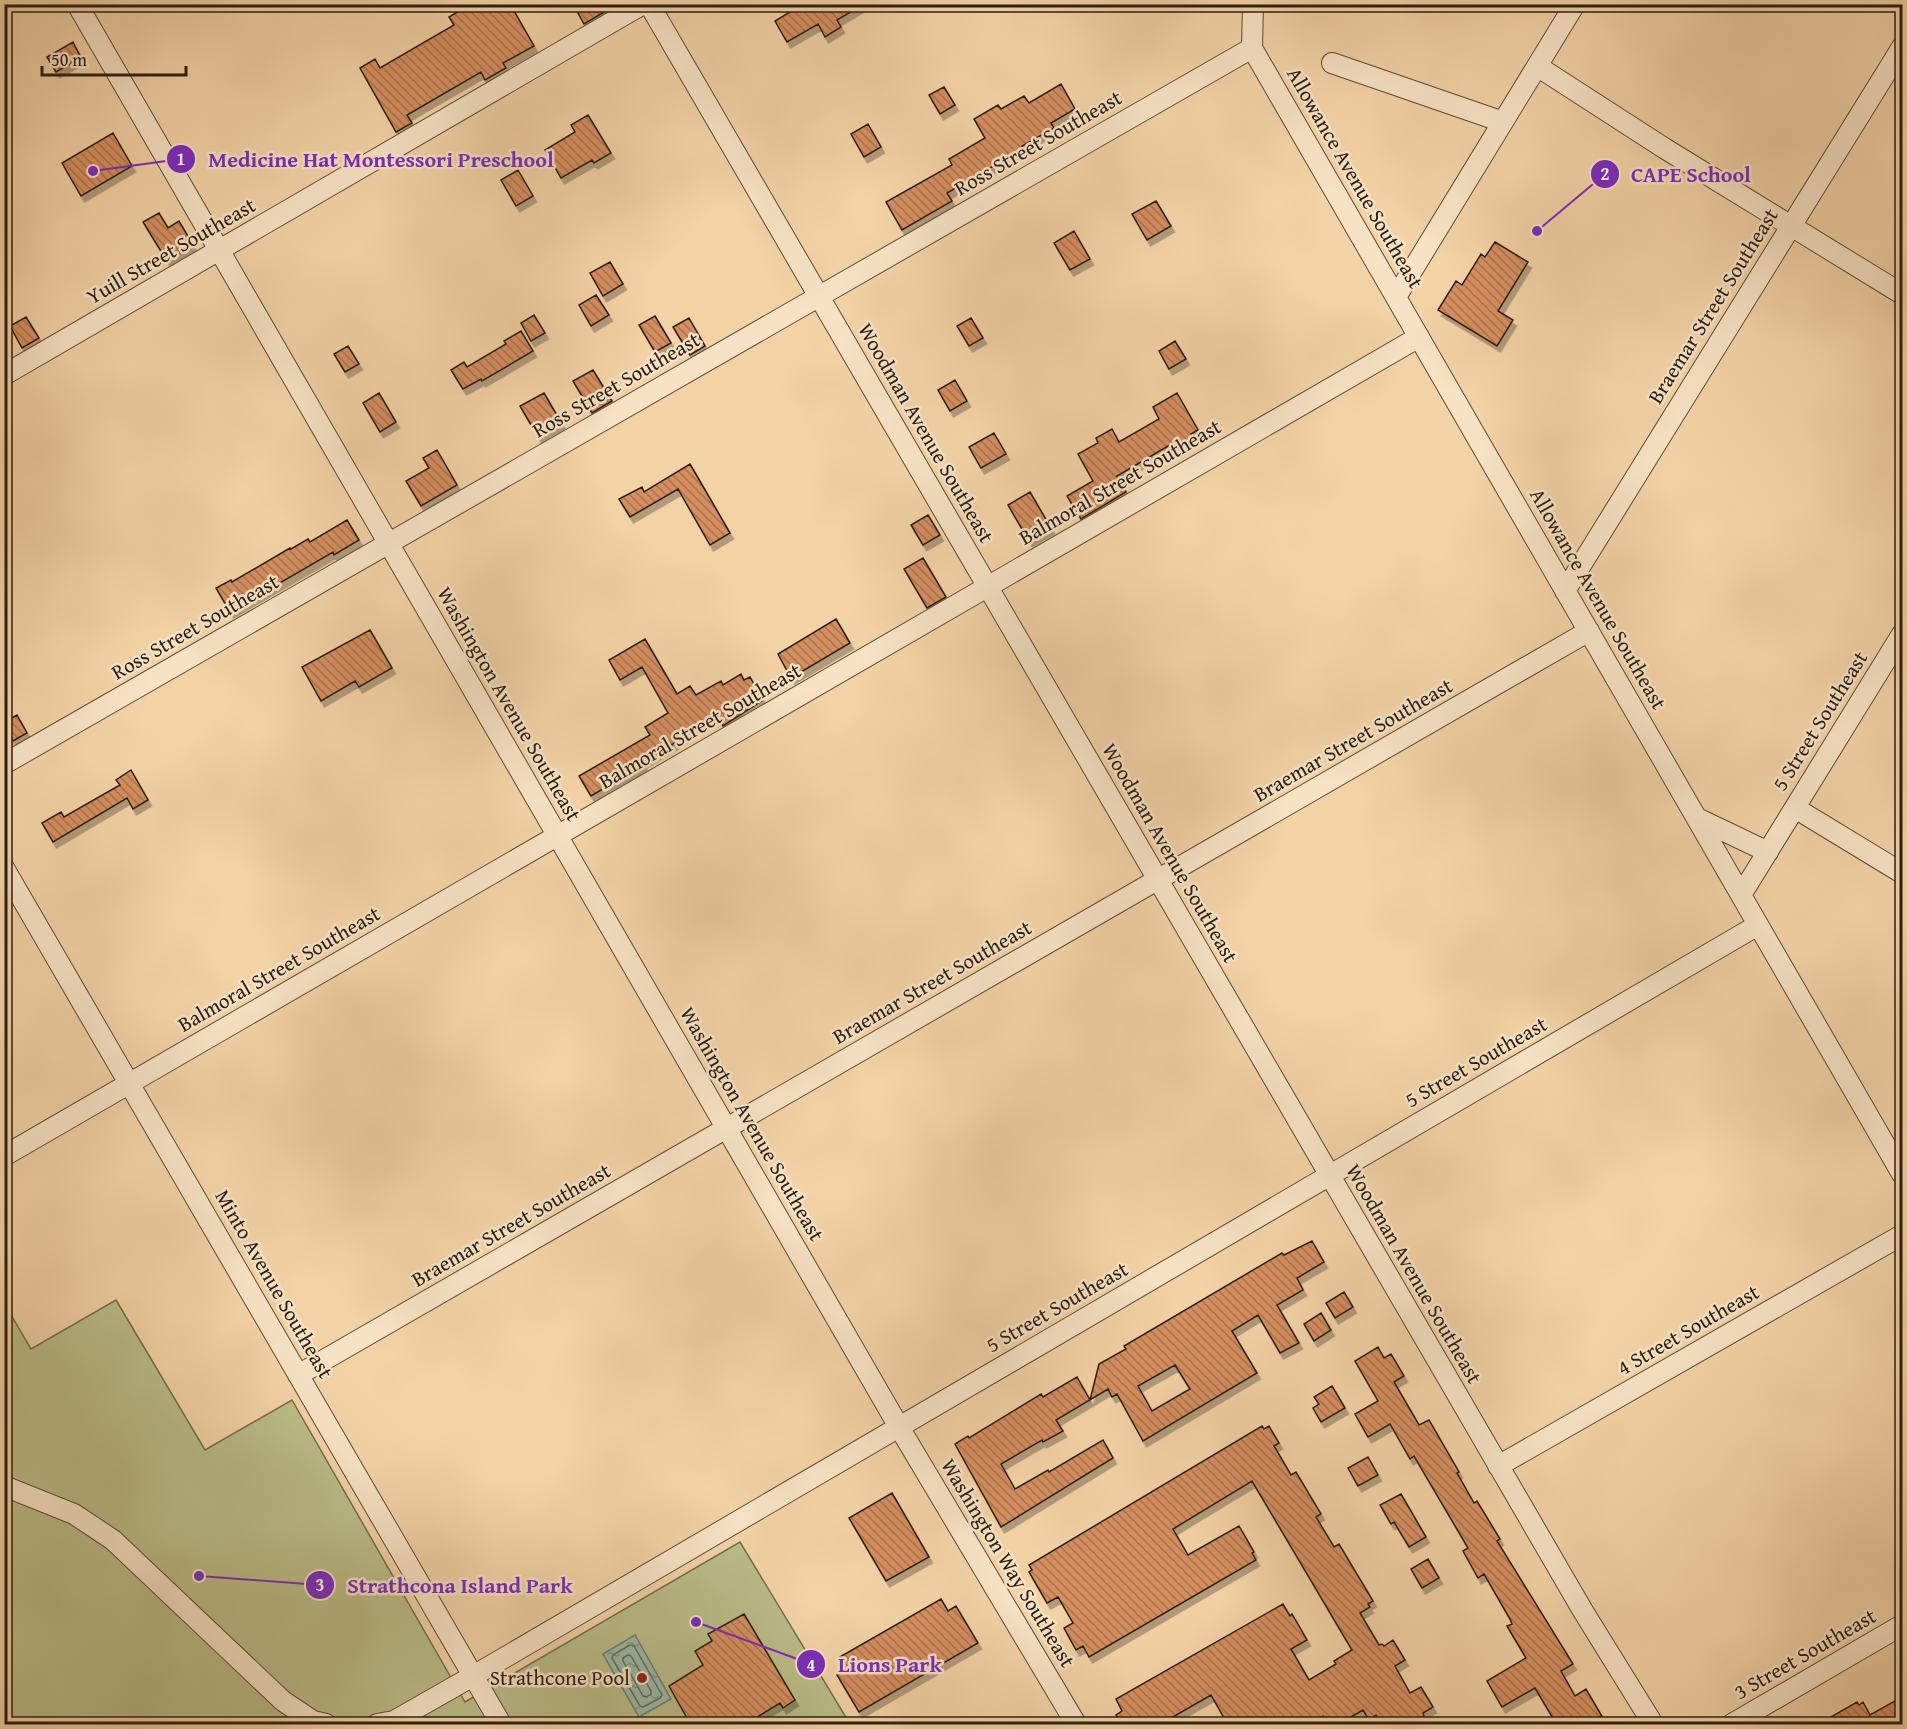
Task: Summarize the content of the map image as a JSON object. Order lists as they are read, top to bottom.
{
  "streets": {
    "street": [
      "Ross Street Southeast",
      "Allowance Avenue Southeast",
      "Yuill Street Southeast",
      "Braemar Street Southeast",
      "Woodman Avenue Southeast",
      "Balmoral Street Southeast",
      "Washington Avenue Southeast",
      "5 Street Southeast",
      "Minto Avenue Southeast",
      "4 Street Southeast",
      "Washington Way Southeast",
      "3 Street Southeast"
    ]
  },
  "crossings": [
    ["Ross Street Southeast", "Allowance Avenue Southeast"],
    ["Ross Street Southeast", "Woodman Avenue Southeast"],
    ["Ross Street Southeast", "Washington Avenue Southeast"],
    ["Allowance Avenue Southeast", "Braemar Street Southeast"],
    ["Allowance Avenue Southeast", "Balmoral Street Southeast"],
    ["Allowance Avenue Southeast", "5 Street Southeast"],
    ["Yuill Street Southeast", "Washington Avenue Southeast"],
    ["Braemar Street Southeast", "Woodman Avenue Southeast"],
    ["Braemar Street Southeast", "Washington Avenue Southeast"],
    ["Braemar Street Southeast", "Minto Avenue Southeast"],
    ["Woodman Avenue Southeast", "Balmoral Street Southeast"],
    ["Woodman Avenue Southeast", "5 Street Southeast"],
    ["Woodman Avenue Southeast", "4 Street Southeast"],
    ["Balmoral Street Southeast", "Washington Avenue Southeast"],
    ["Balmoral Street Southeast", "Minto Avenue Southeast"],
    ["Washington Avenue Southeast", "5 Street Southeast"],
    ["Washington Avenue Southeast", "Washington Way Southeast"],
    ["5 Street Southeast", "Minto Avenue Southeast"],
    ["5 Street Southeast", "Washington Way Southeast"]
  ],
  "places": [
    "Medicine Hat Montessori Preschool",
    "CAPE School",
    "Strathcona Island Park",
    "Lions Park",
    "Strathcone Pool"
  ],
  "scale_bar": "50 m"
}
